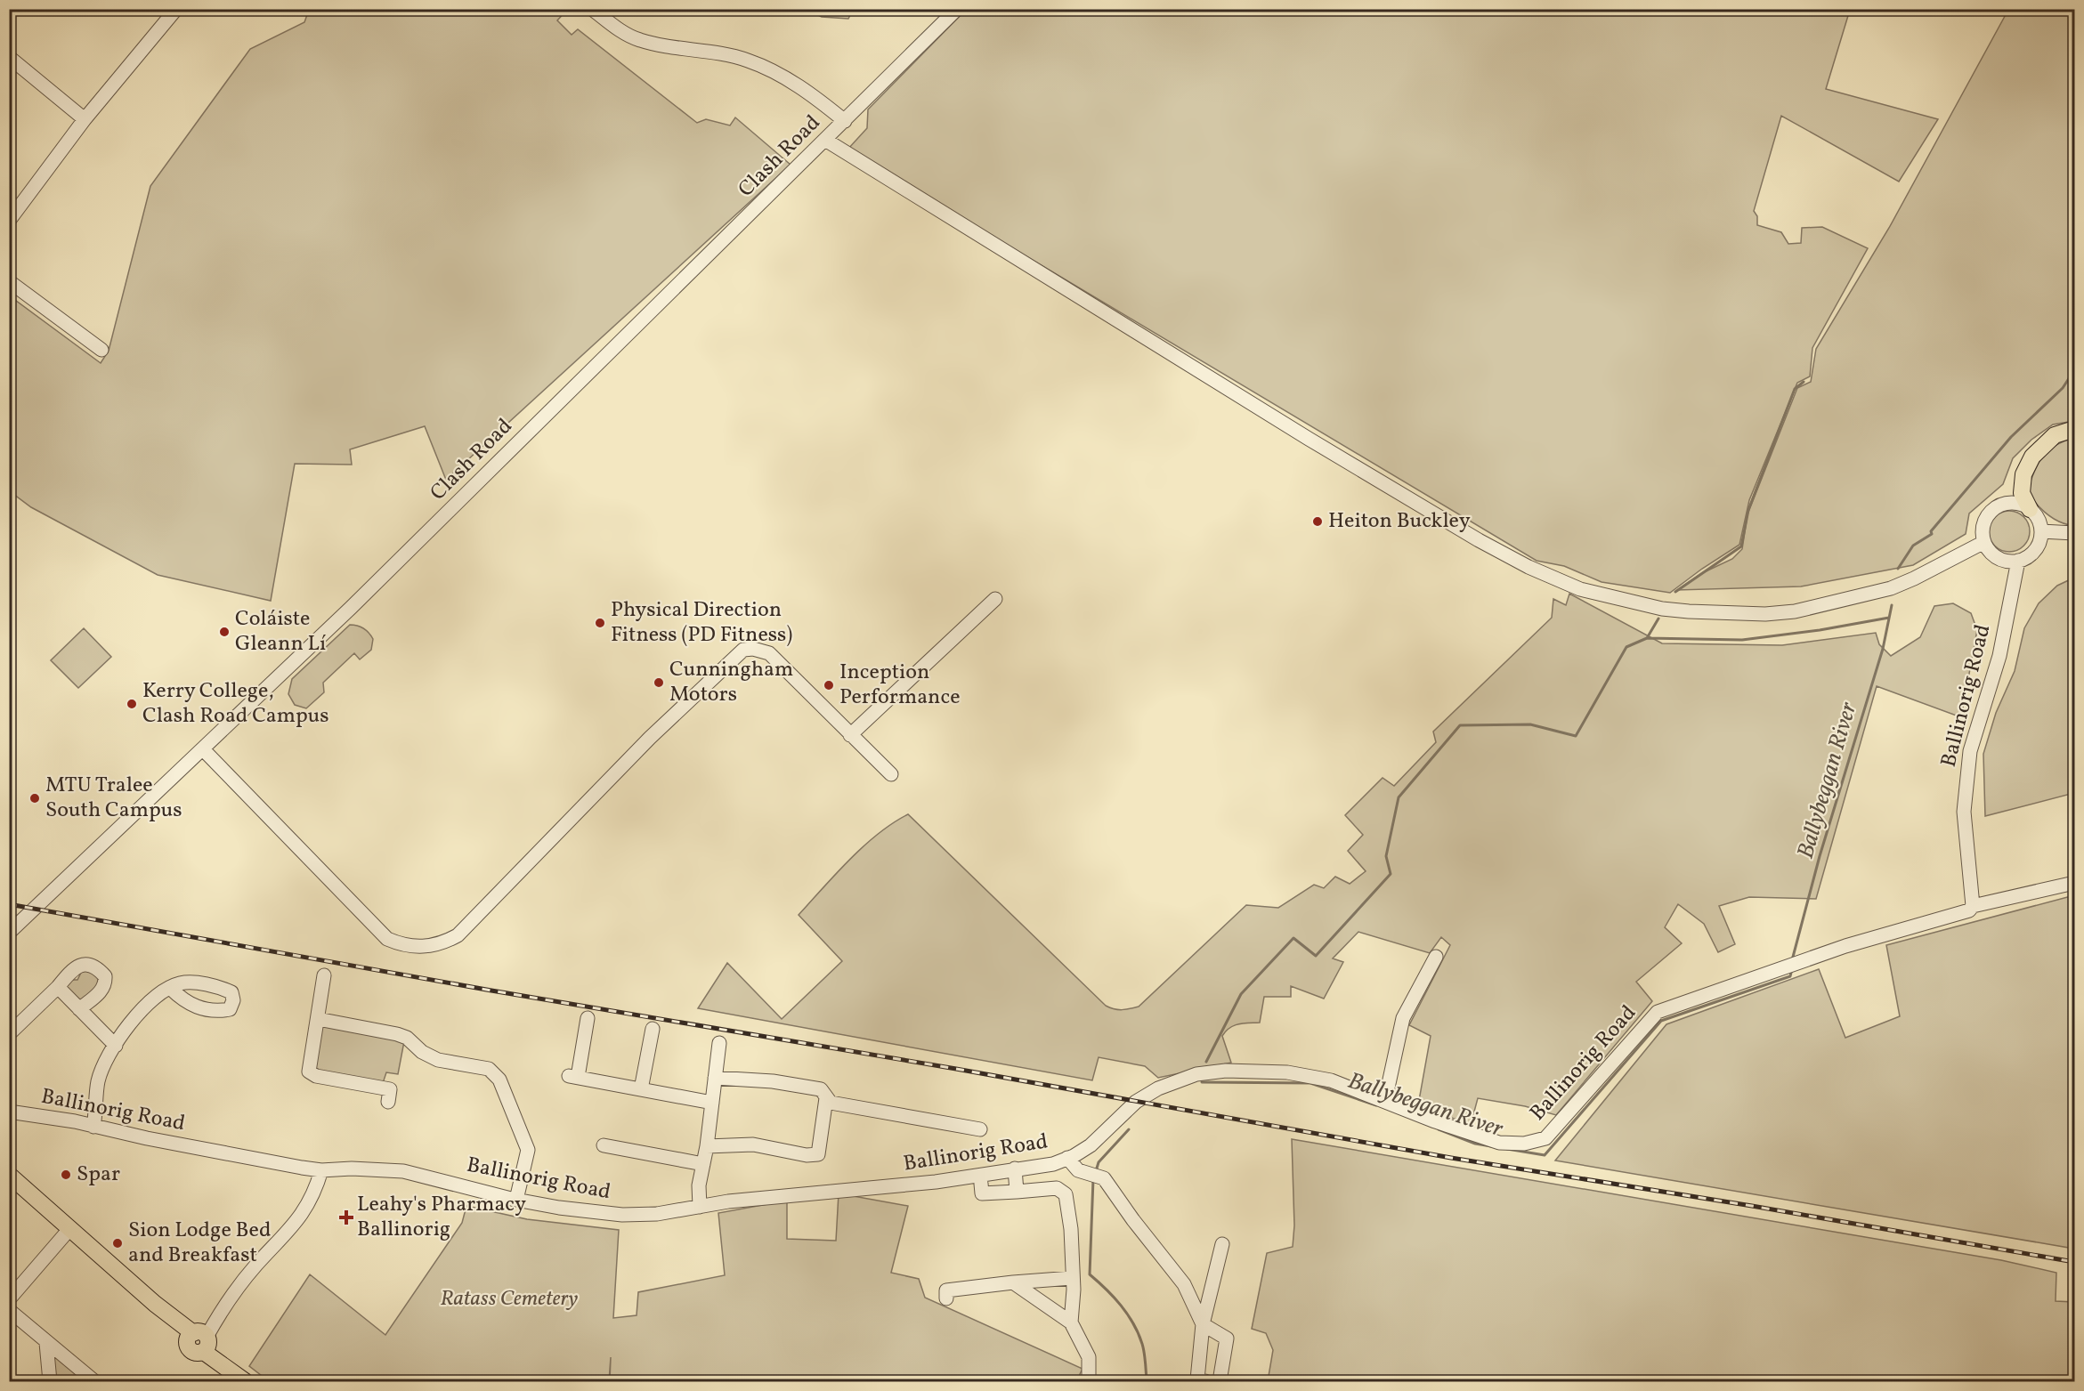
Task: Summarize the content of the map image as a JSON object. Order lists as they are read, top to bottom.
{
  "streets": {
    "street": ["Clash Road", "Ballinorig Road"]
  },
  "water": ["Ballybeggan River"],
  "parks": ["Ratass Cemetery"],
  "places": {
    "other": [
      "Heiton Buckley",
      "Physical Direction Fitness (PD Fitness)",
      "Coláiste Gleann Lí",
      "Cunningham Motors",
      "Inception Performance",
      "Kerry College, Clash Road Campus",
      "MTU Tralee South Campus",
      "Spar",
      "Sion Lodge Bed and Breakfast"
    ],
    "health": ["Leahy's Pharmacy Ballinorig"]
  }
}
